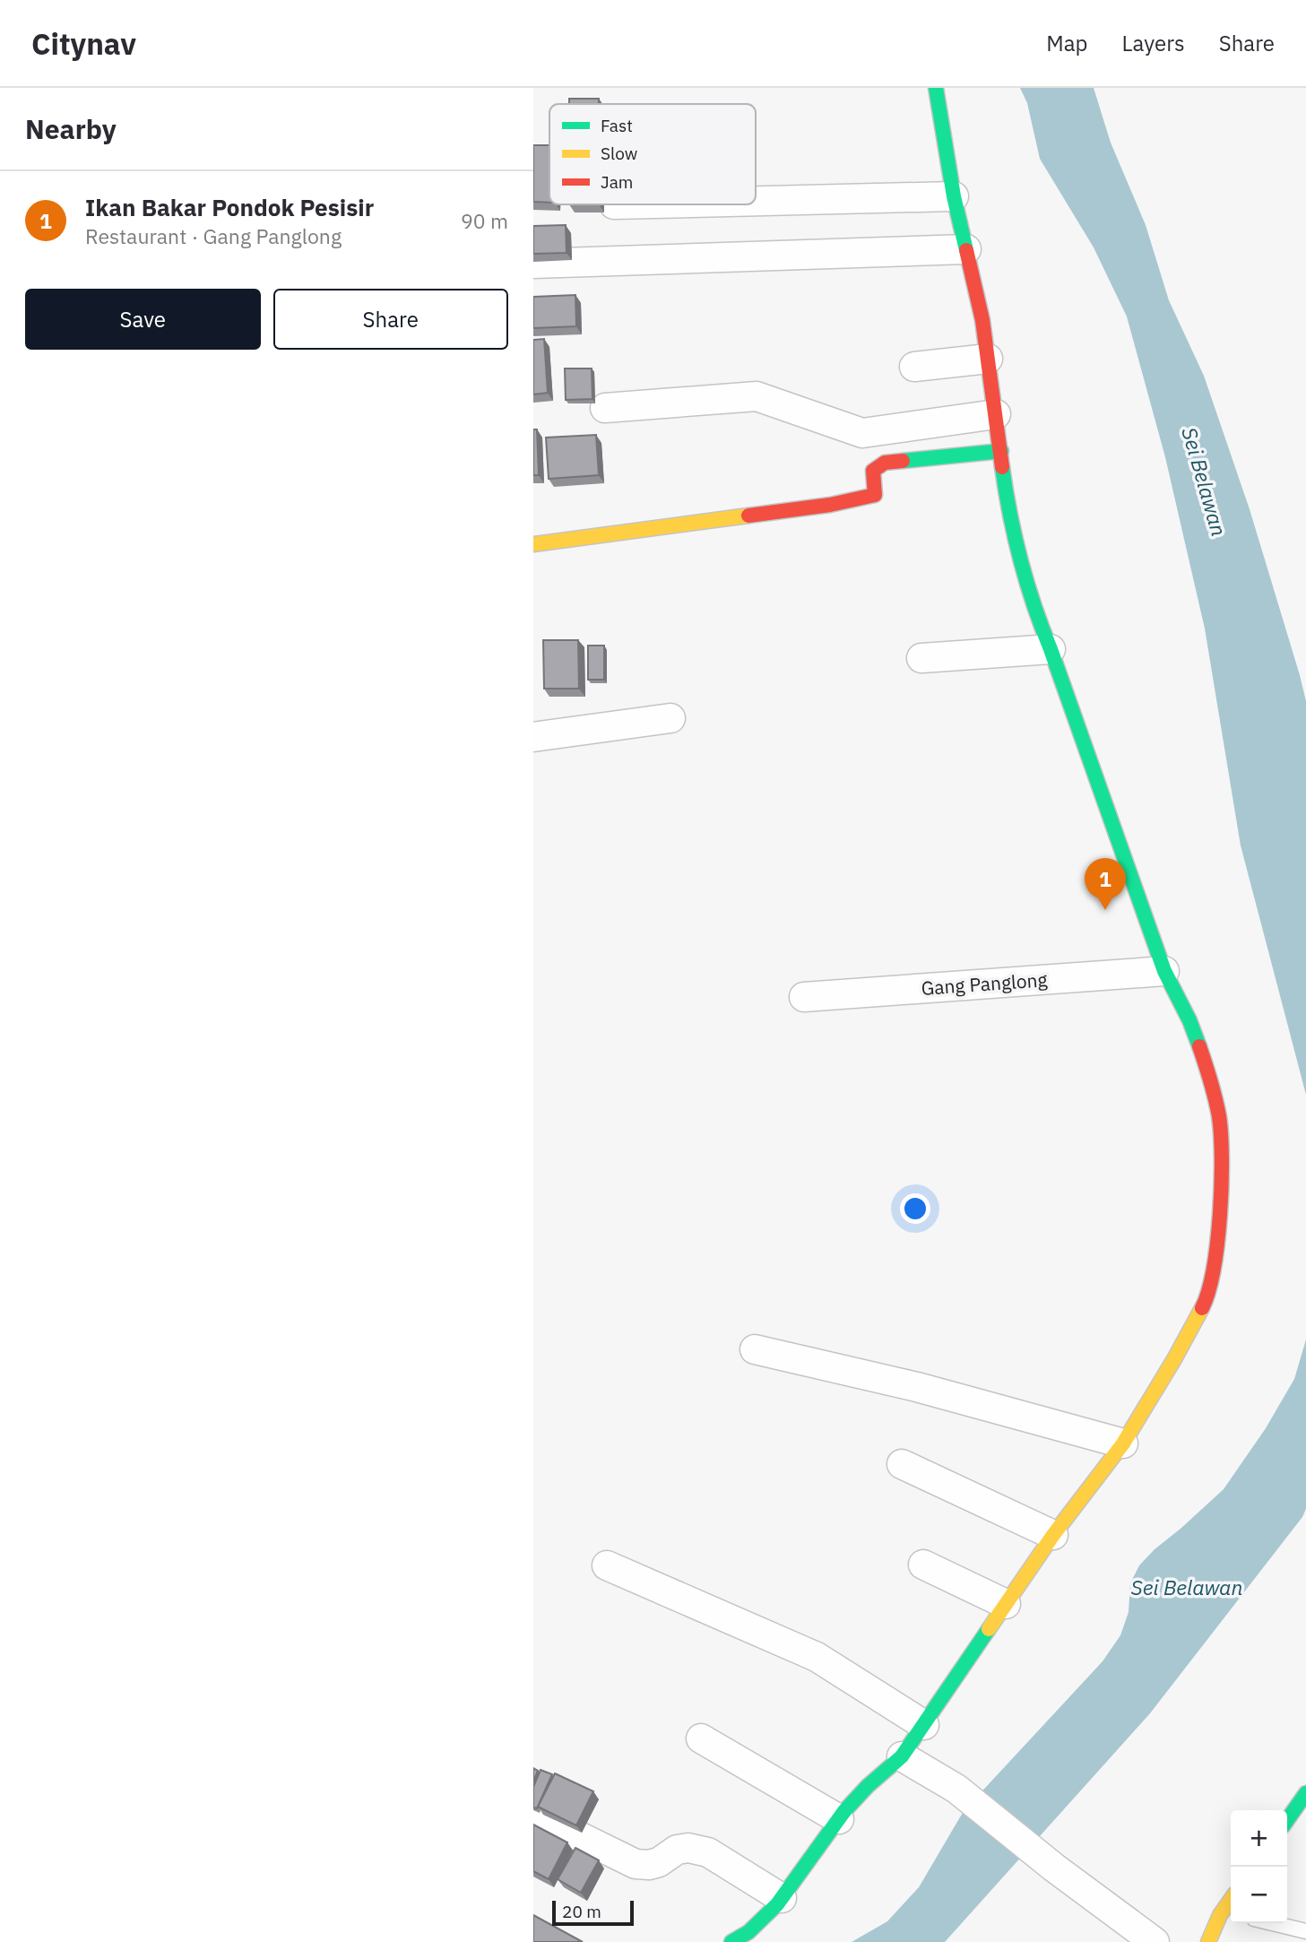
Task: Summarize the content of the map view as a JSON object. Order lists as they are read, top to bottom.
{
  "streets": {
    "street": ["Gang Panglong"]
  },
  "water": ["Sei Belawan"],
  "legend": ["Fast", "Slow", "Jam"],
  "scale_bar": "20 m",
  "page": {
    "header": "Citynav",
    "nav": ["Map", "Layers", "Share"],
    "heading": "Nearby",
    "list": [
      {
        "mark": "1",
        "name": "Ikan Bakar Pondok Pesisir",
        "note": "Restaurant · Gang Panglong",
        "value": "90 m"
      }
    ],
    "buttons": ["Save", "Share"],
    "pins": "1",
    "map_buttons": ["+", "−"],
    "scale": "20 m"
  }
}
